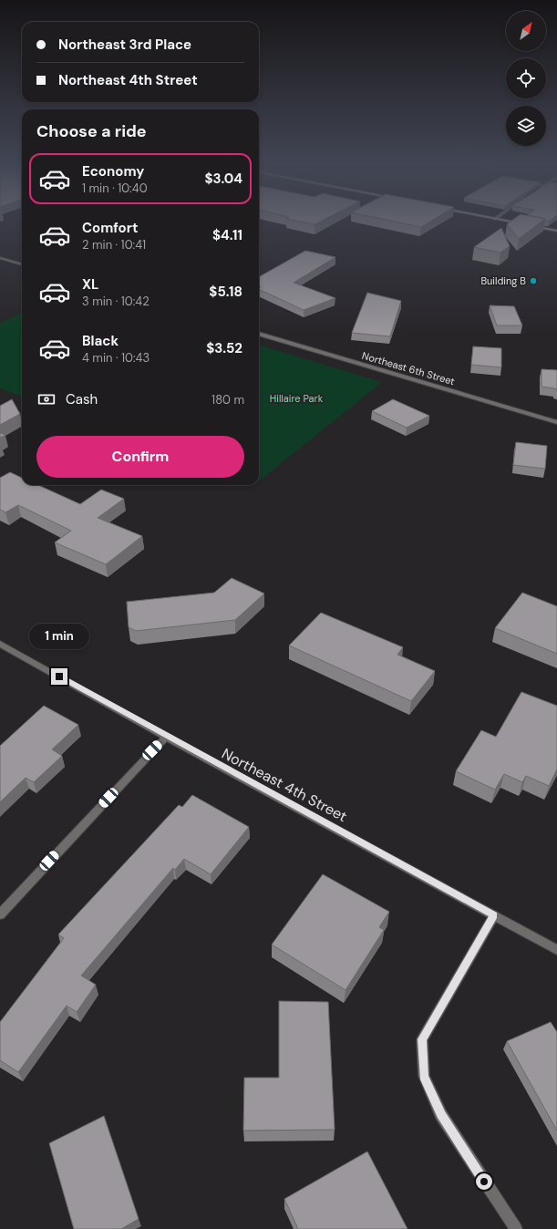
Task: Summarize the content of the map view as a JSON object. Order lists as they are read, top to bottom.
{
  "streets": {
    "street": ["Northeast 6th Street", "Northeast 4th Street"]
  },
  "parks": ["Hillaire Park"],
  "places": ["Building B"],
  "north": "top right",
  "page": {
    "banner": ["Northeast 3rd Place", "Northeast 4th Street"],
    "heading": "Choose a ride",
    "list": [
      {
        "name": "Economy",
        "note": "1 min · 10:40",
        "value": "$3.04"
      },
      {
        "name": "Comfort",
        "note": "2 min · 10:41",
        "value": "$4.11"
      },
      {
        "name": "XL",
        "note": "3 min · 10:42",
        "value": "$5.18"
      },
      {
        "name": "Black",
        "note": "4 min · 10:43",
        "value": "$3.52"
      }
    ],
    "pay": ["Cash", "180 m"],
    "buttons": "Confirm",
    "bubble": "1 min"
  }
}
